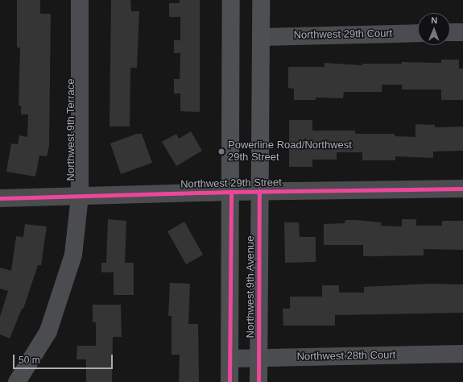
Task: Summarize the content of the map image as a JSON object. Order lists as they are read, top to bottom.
{
  "streets": {
    "main road": ["Northwest 9th Avenue"],
    "street": [
      "Northwest 29th Court",
      "Northwest 9th Terrace",
      "Northwest 29th Street",
      "Northwest 28th Court"
    ]
  },
  "crossings": [
    ["Northwest 29th Court", "Northwest 9th Avenue"],
    ["Northwest 9th Terrace", "Northwest 29th Street"],
    ["Northwest 29th Street", "Northwest 9th Avenue"],
    ["Northwest 9th Avenue", "Northwest 28th Court"]
  ],
  "places": ["Powerline Road/Northwest 29th Street"],
  "scale_bar": "50 m",
  "north": "top"
}
